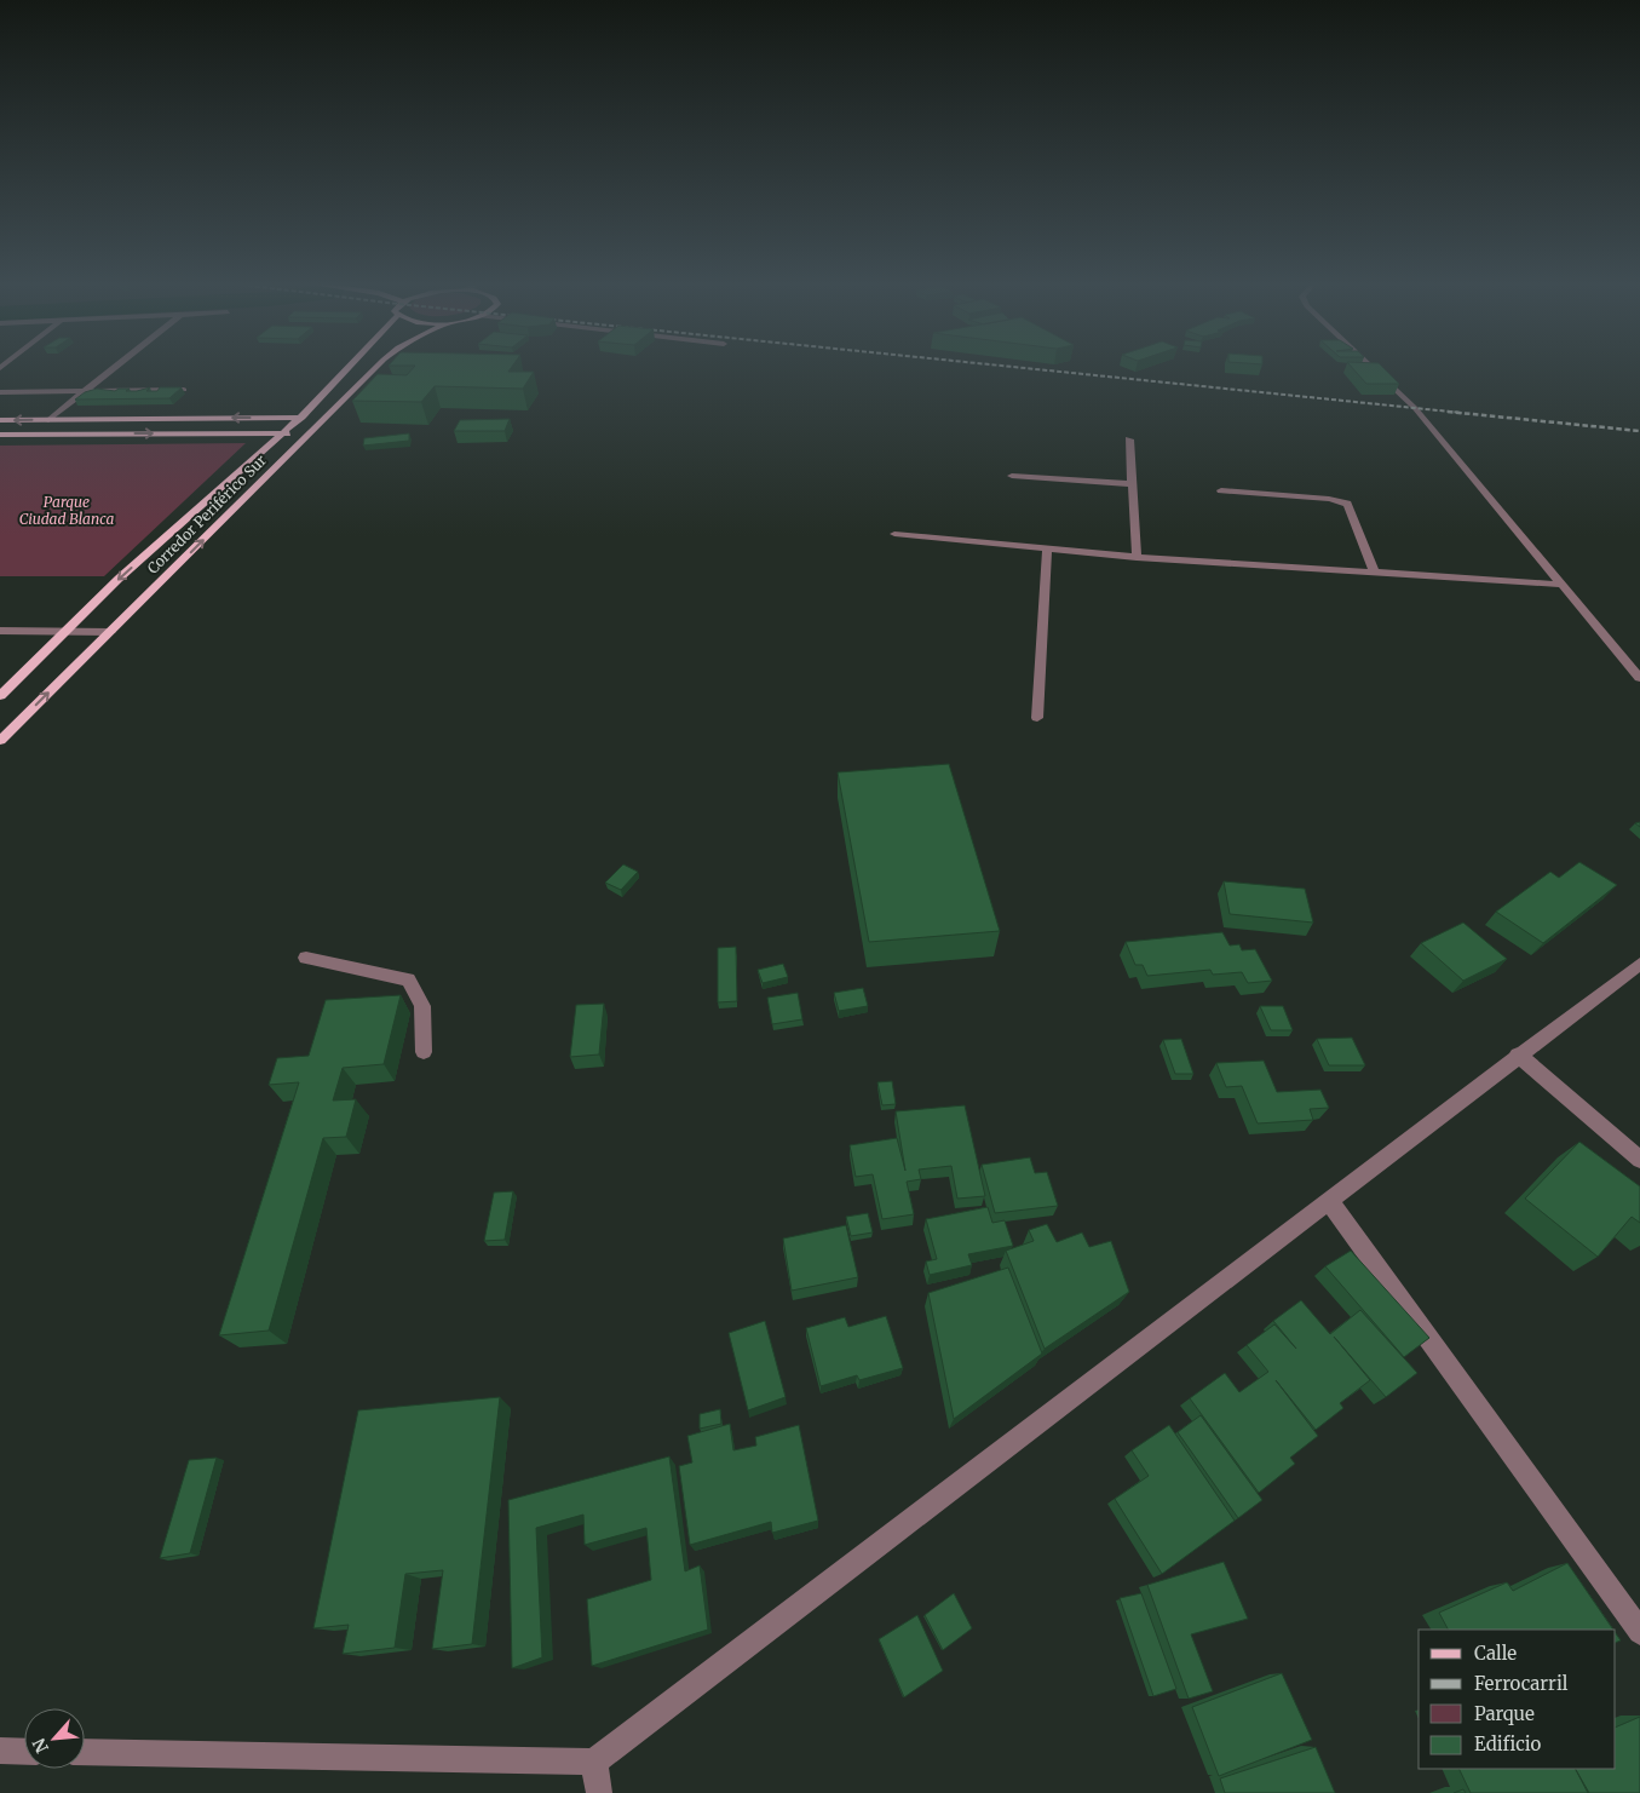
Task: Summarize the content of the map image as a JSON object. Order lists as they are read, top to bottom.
{
  "streets": {
    "main road": ["Corredor Periférico Sur"]
  },
  "parks": ["Parque Ciudad Blanca"],
  "legend": [
    "Calle",
    "Ferrocarril",
    "Parque",
    "Edificio"
  ],
  "north": "bottom left"
}
